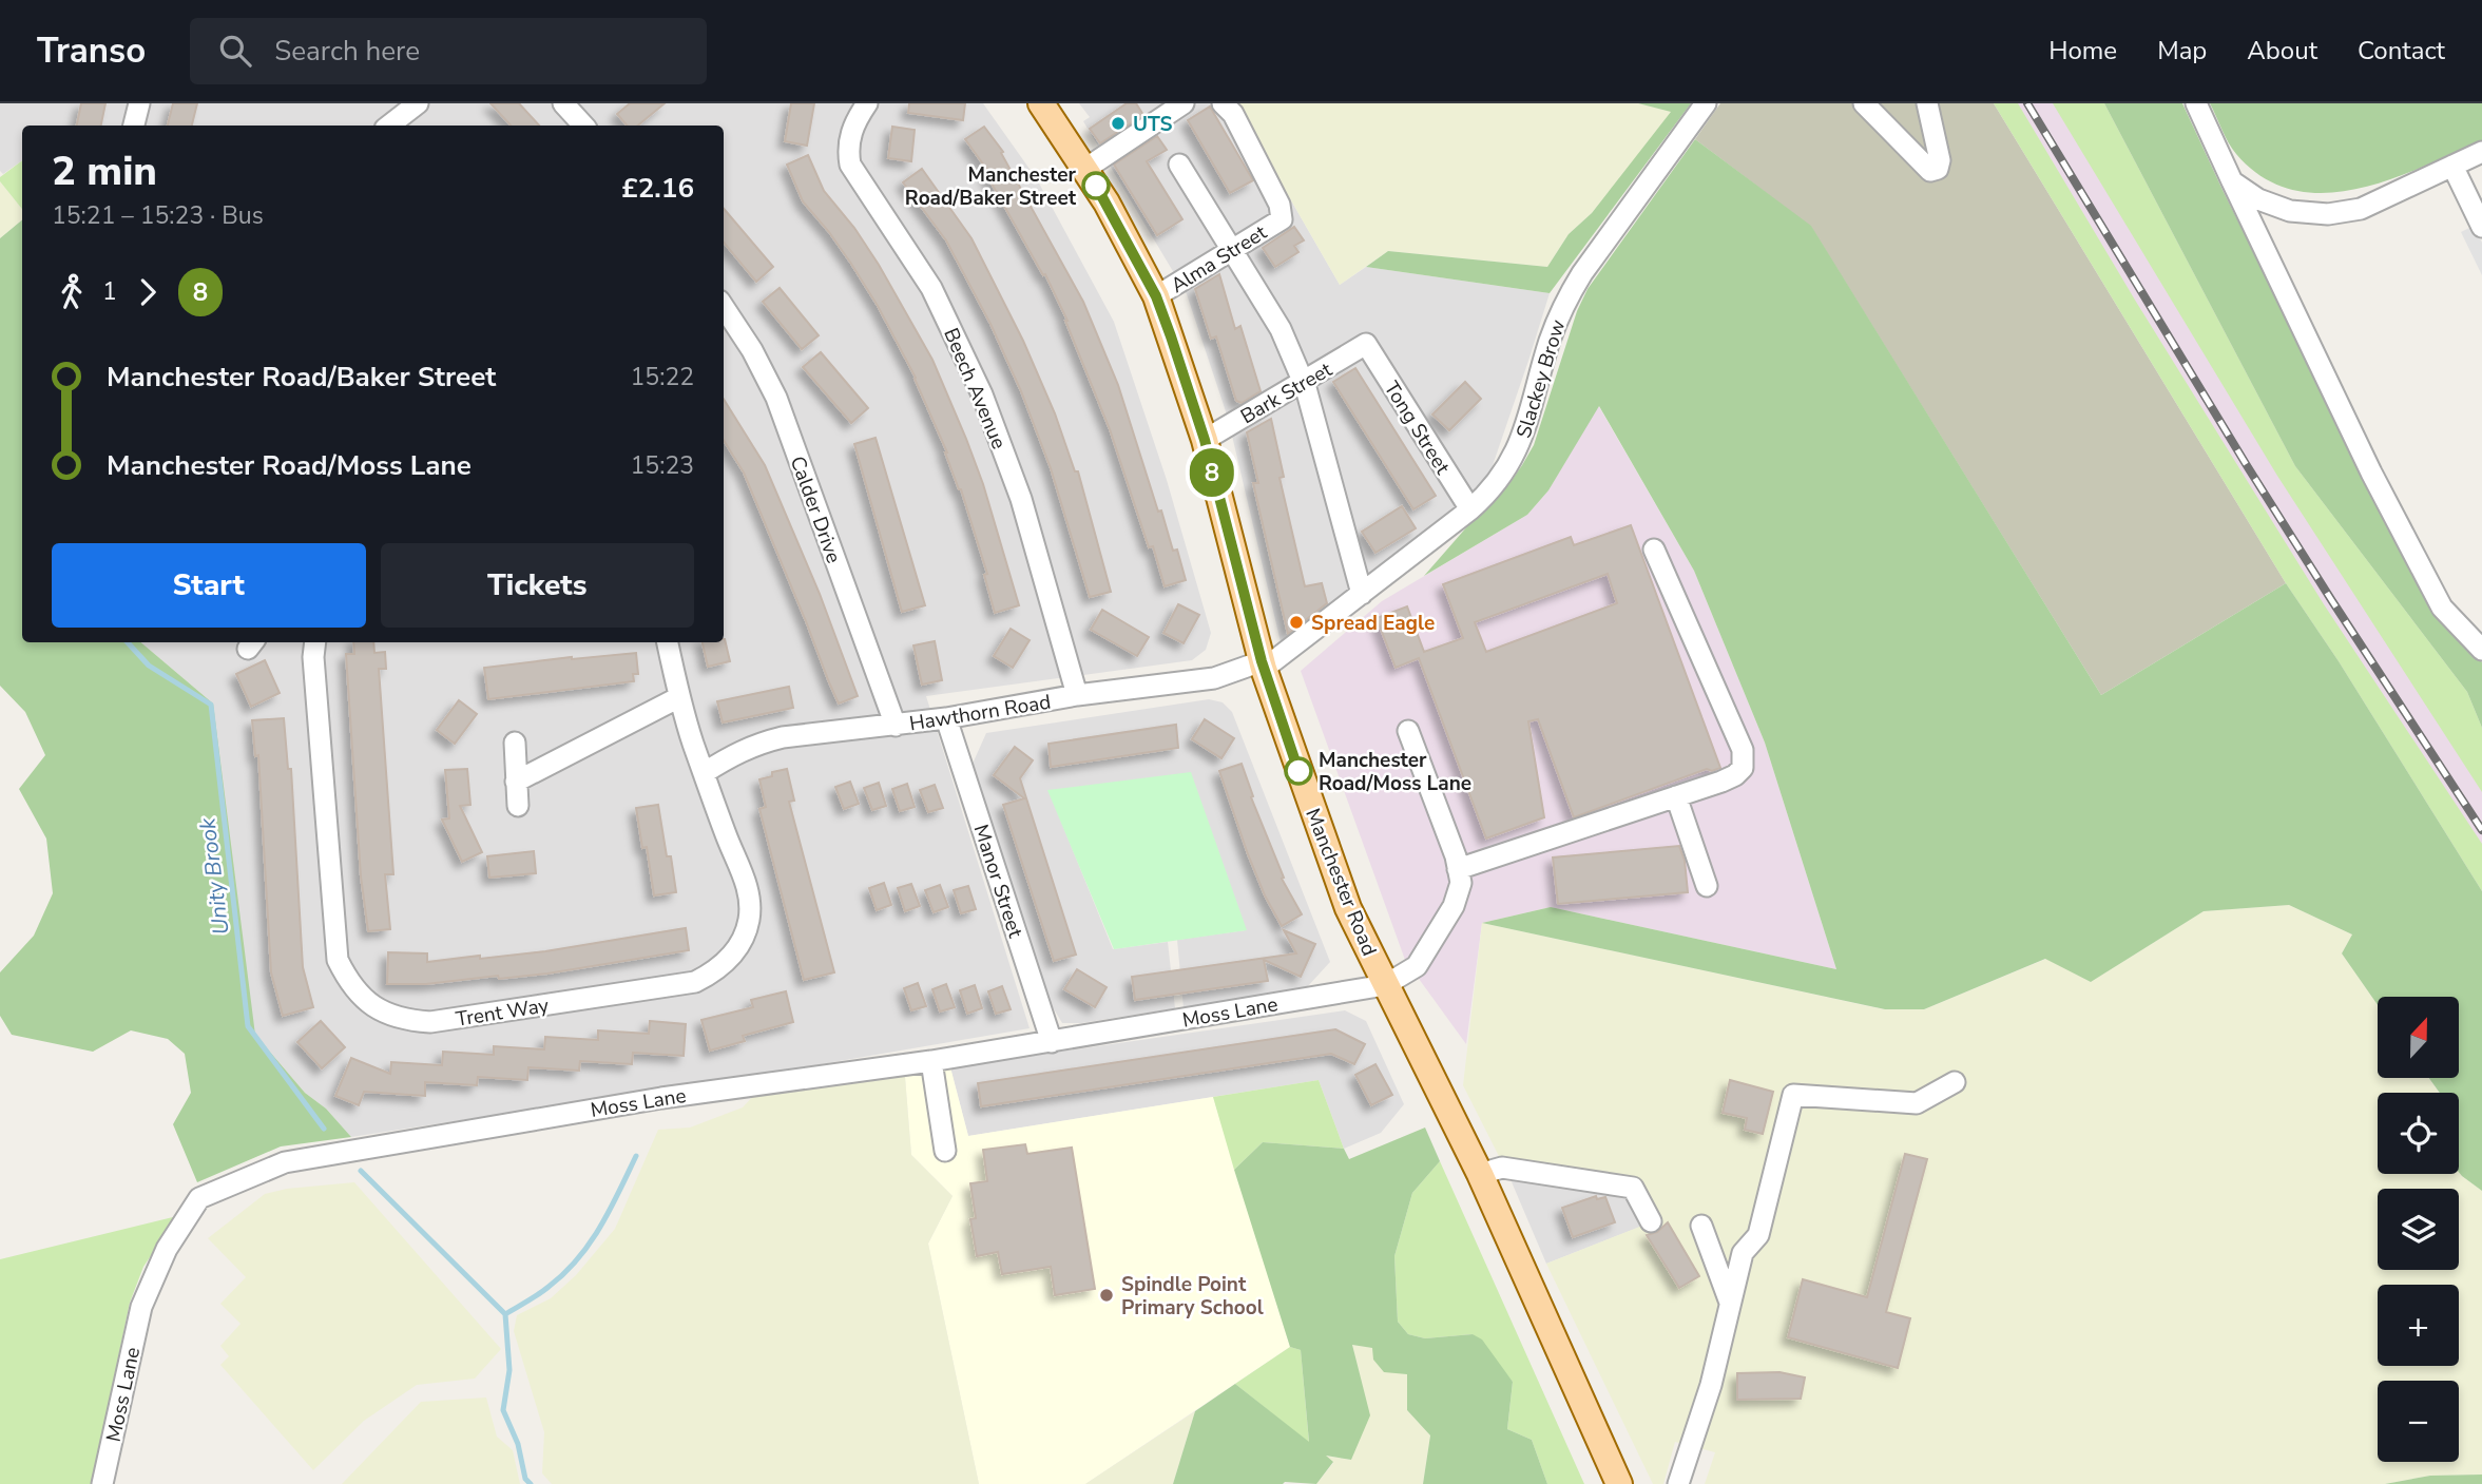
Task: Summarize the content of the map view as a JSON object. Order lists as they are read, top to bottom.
{
  "streets": {
    "main road": ["Manchester Road"],
    "street": [
      "Alma Street",
      "Slackey Brow",
      "Beech Avenue",
      "Bark Street",
      "Tong Street",
      "Calder Drive",
      "Hawthorn Road",
      "Manor Street",
      "Trent Way",
      "Moss Lane"
    ]
  },
  "crossings": [
    ["Alma Street", "Manchester Road"],
    ["Slackey Brow", "Tong Street"],
    ["Slackey Brow", "Hawthorn Road"],
    ["Slackey Brow", "Manchester Road"],
    ["Beech Avenue", "Hawthorn Road"],
    ["Bark Street", "Tong Street"],
    ["Bark Street", "Manchester Road"],
    ["Calder Drive", "Hawthorn Road"],
    ["Hawthorn Road", "Manor Street"],
    ["Hawthorn Road", "Manchester Road"],
    ["Hawthorn Road", "Trent Way"],
    ["Manor Street", "Moss Lane"],
    ["Manchester Road", "Moss Lane"]
  ],
  "water": ["Unity Brook"],
  "places": [
    "UTS",
    "Manchester Road/Baker Street",
    "Spread Eagle",
    "Manchester Road/Moss Lane",
    "Spindle Point Primary School"
  ],
  "lines": ["bus line 8"],
  "north": "top",
  "page": {
    "header": "Transo",
    "search": "Search here",
    "nav": [
      "Home",
      "Map",
      "About",
      "Contact"
    ],
    "on_map": "8",
    "heading": ["2 min", "15:21 – 15:23 · Bus", "£2.16"],
    "legs": ["1", "8"],
    "list": [
      {
        "name": "Manchester Road/Baker Street",
        "value": "15:22"
      },
      {
        "name": "Manchester Road/Moss Lane",
        "value": "15:23"
      }
    ],
    "buttons": ["Start", "Tickets"],
    "map_buttons": ["+", "−"]
  }
}
